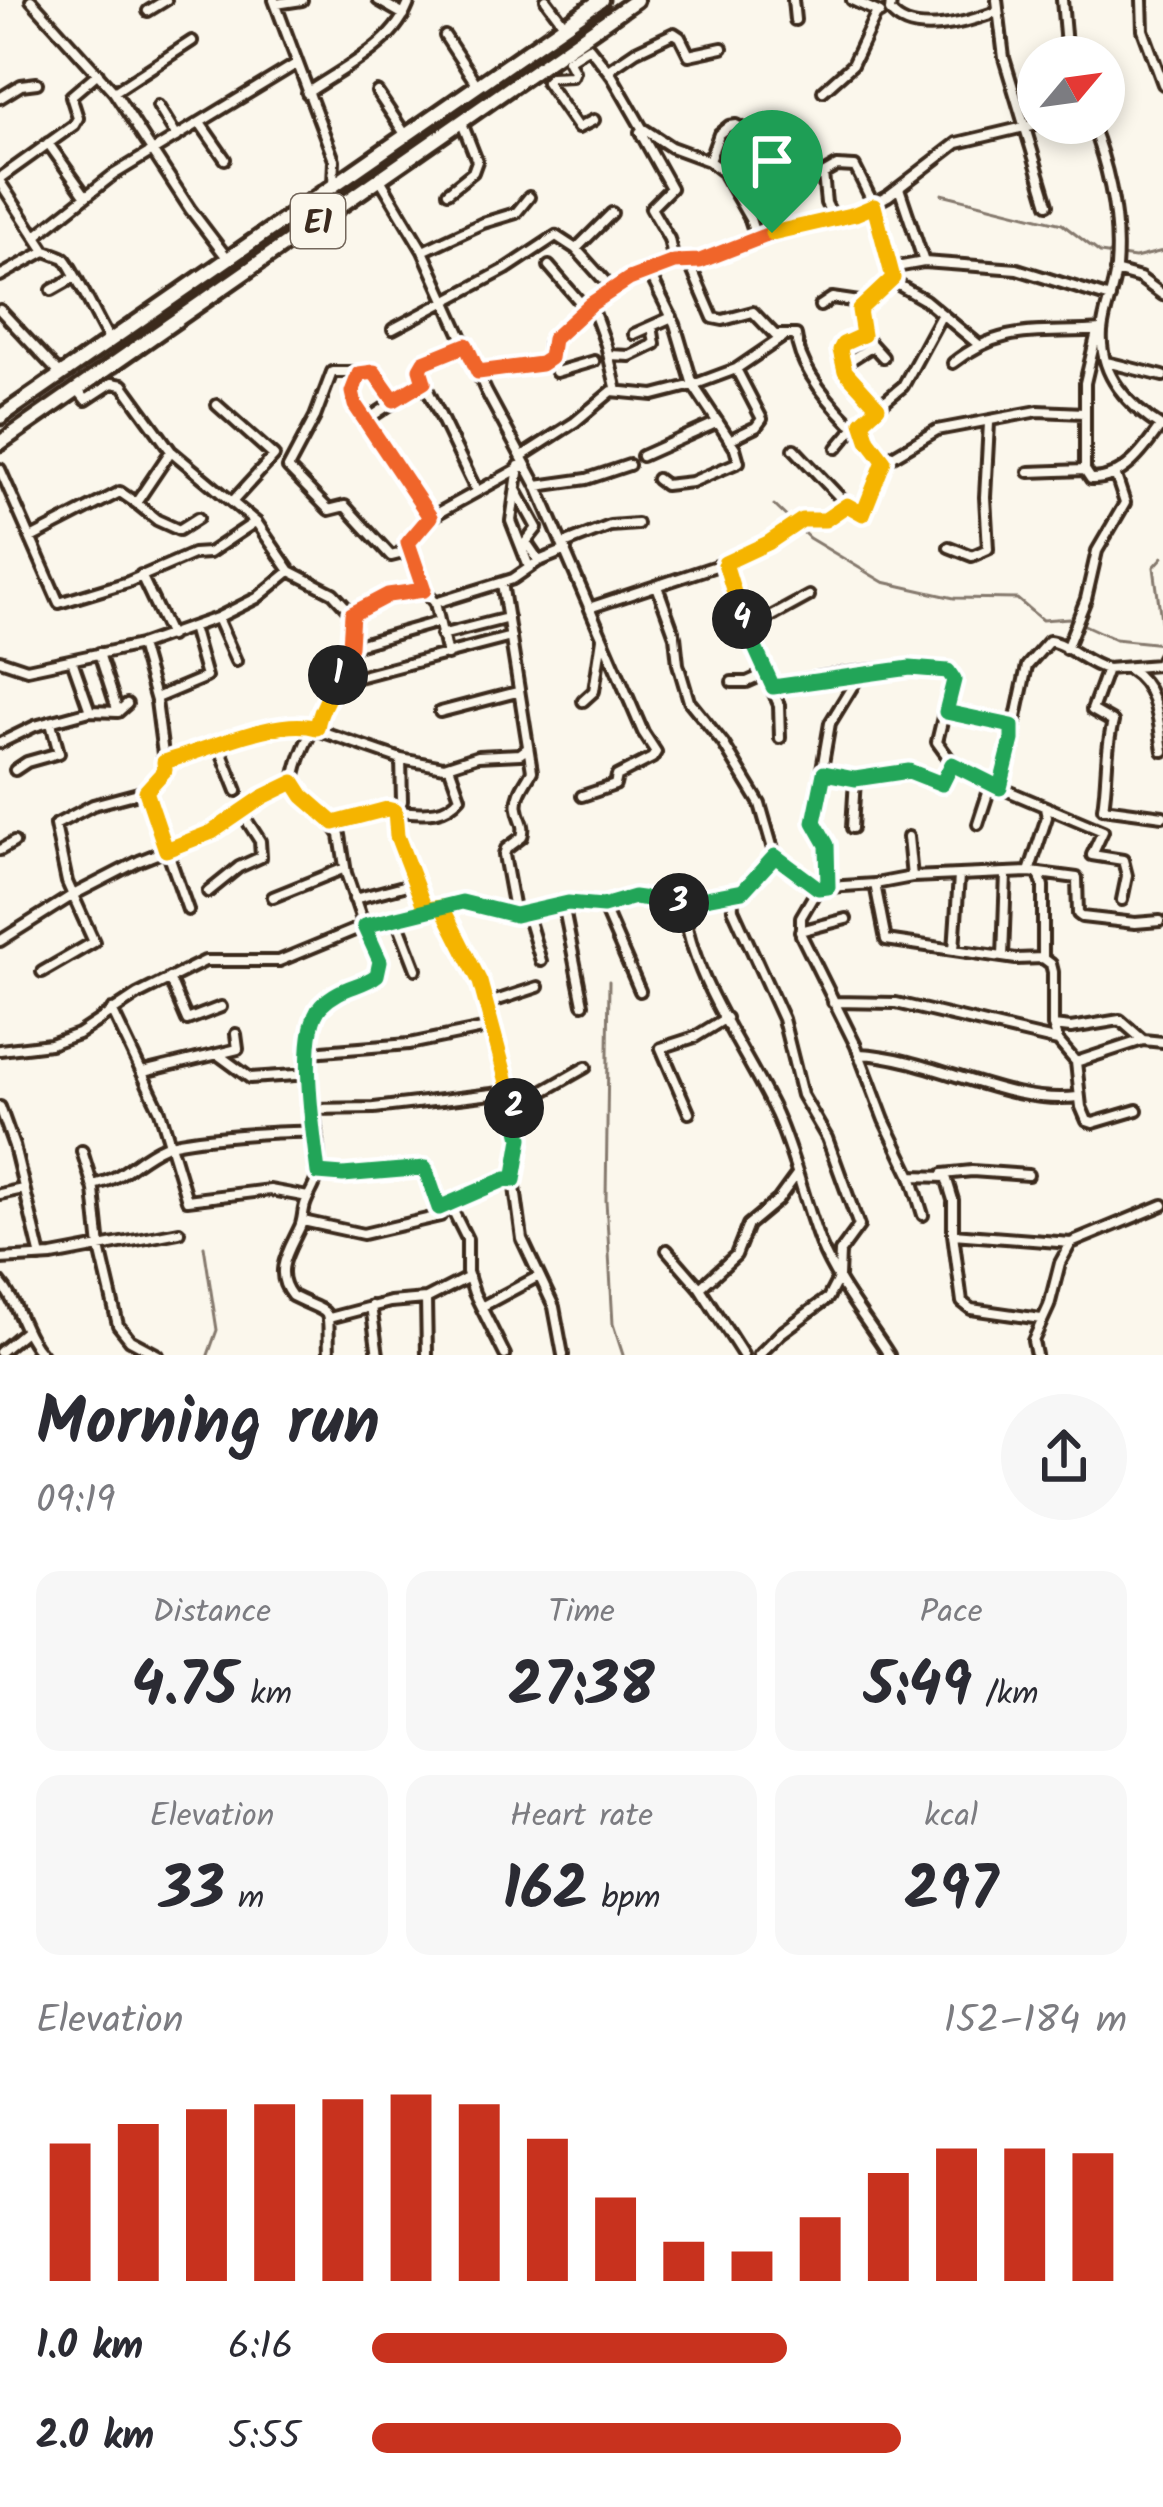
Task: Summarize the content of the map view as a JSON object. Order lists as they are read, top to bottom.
{
  "streets": {
    "highway": ["E1"]
  },
  "north": "top right",
  "page": {
    "pins": [
      "4",
      "1",
      "3",
      "2"
    ],
    "heading": ["Morning run", "09:19"],
    "stats": [
      ["Distance", "4.75 km"],
      ["Time", "27:38"],
      ["Pace", "5:49 /km"],
      ["Elevation", "33 m"],
      ["Heart rate", "162 bpm"],
      ["kcal", "297"]
    ],
    "chart": ["Elevation", "152–184 m"],
    "list": [
      {
        "name": "1.0 km",
        "note": "6:16"
      },
      {
        "name": "2.0 km",
        "note": "5:55"
      }
    ]
  }
}
